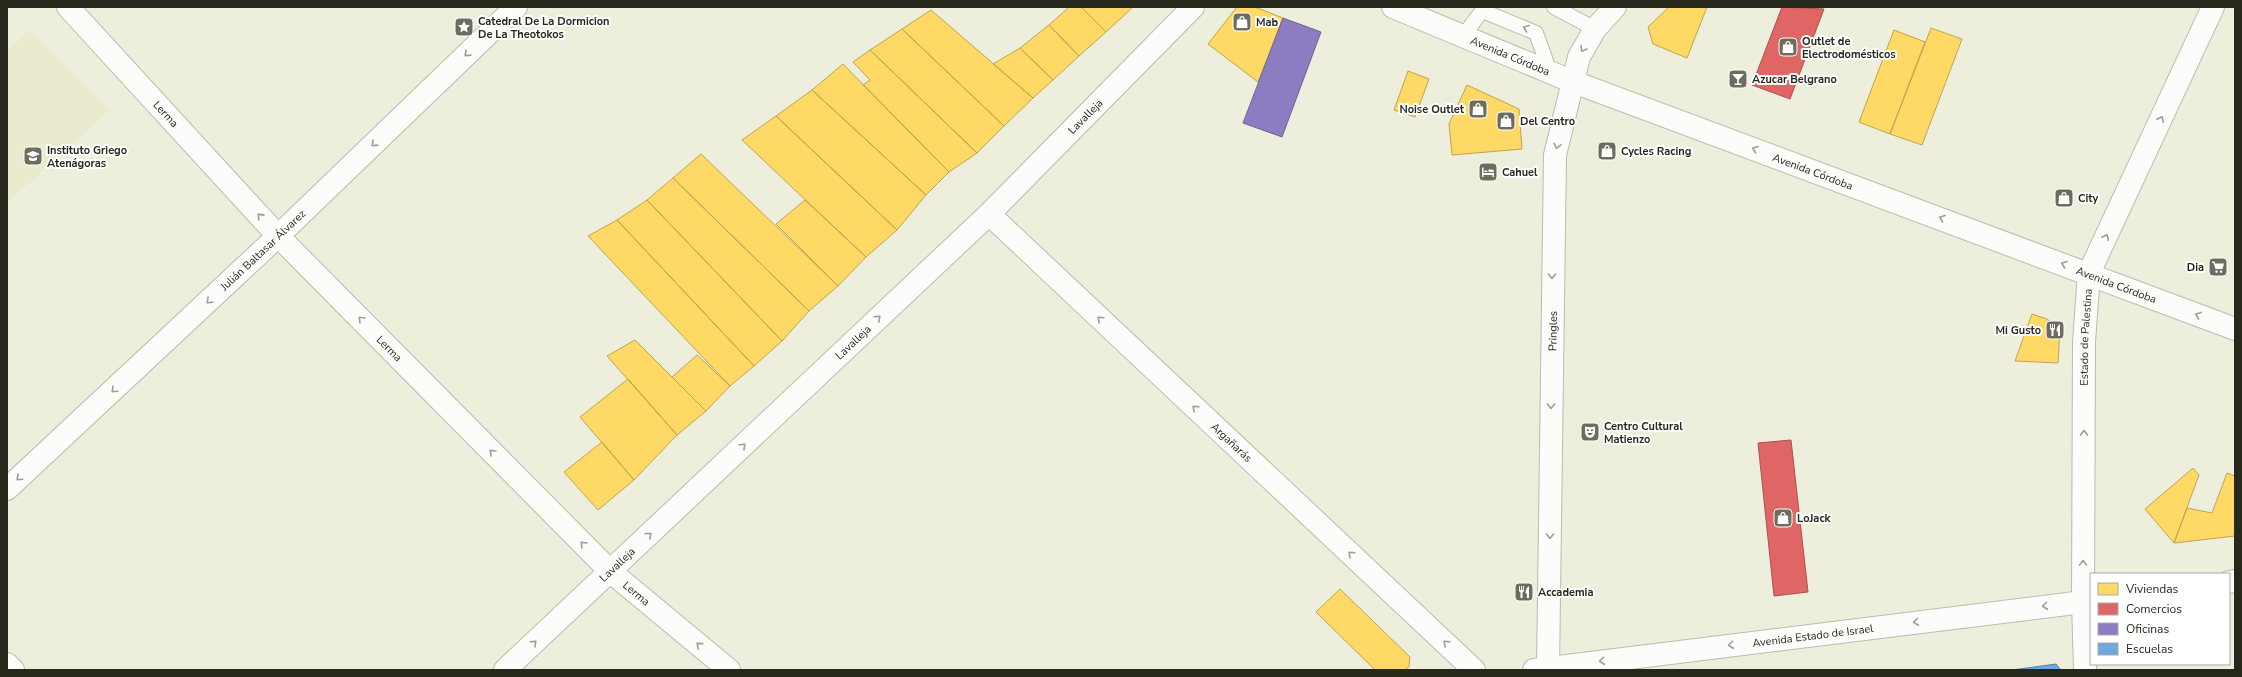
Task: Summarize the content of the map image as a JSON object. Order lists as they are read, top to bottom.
{
  "streets": {
    "street": [
      "Avenida Córdoba",
      "Lerma",
      "Lavalleja",
      "Julián Baltasar Álvarez",
      "Pringles",
      "Estado de Palestina",
      "Argañarás",
      "Avenida Estado de Israel"
    ]
  },
  "crossings": [
    ["Avenida Córdoba", "Pringles"],
    ["Avenida Córdoba", "Estado de Palestina"],
    ["Lerma", "Lavalleja"],
    ["Lerma", "Julián Baltasar Álvarez"],
    ["Lavalleja", "Argañarás"],
    ["Pringles", "Avenida Estado de Israel"],
    ["Estado de Palestina", "Avenida Estado de Israel"]
  ],
  "one_way": [
    "Avenida Córdoba",
    "Lerma",
    "Lavalleja",
    "Julián Baltasar Álvarez",
    "Pringles",
    "Estado de Palestina",
    "Argañarás",
    "Avenida Estado de Israel"
  ],
  "places": {
    "shop": [
      "Mab",
      "Outlet de Electrodomésticos",
      "Noise Outlet",
      "Del Centro",
      "Cycles Racing",
      "City",
      "LoJack"
    ],
    "place": ["Catedral De La Dormicion De La Theotokos"],
    "bar": ["Azucar Belgrano"],
    "school or university": ["Instituto Griego Atenágoras"],
    "hotel": ["Cahuel"],
    "supermarket": ["Dia"],
    "restaurant": ["Mi Gusto", "Accademia"],
    "theatre": ["Centro Cultural Matienzo"]
  },
  "legend": [
    "Viviendas",
    "Comercios",
    "Oficinas",
    "Escuelas"
  ]
}
